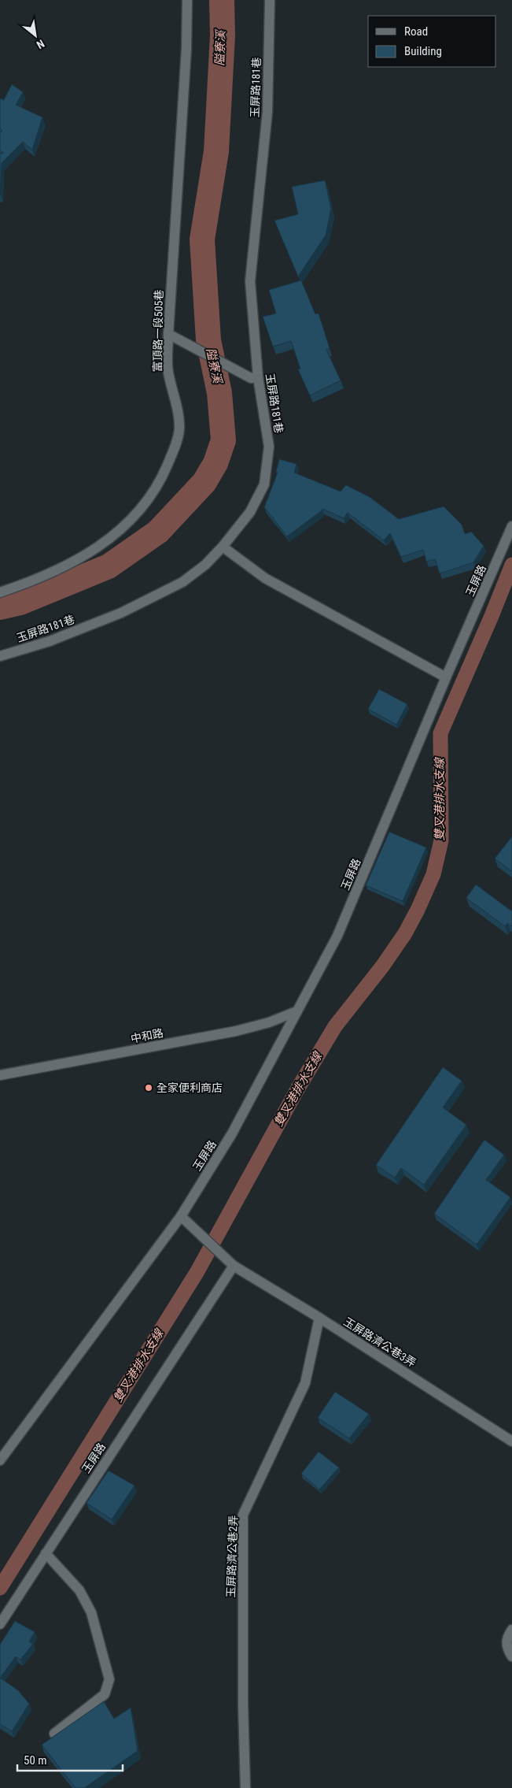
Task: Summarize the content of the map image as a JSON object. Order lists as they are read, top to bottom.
{
  "streets": {
    "street": [
      "玉屏路181巷",
      "富頂路一段505巷",
      "玉屏路",
      "中和路",
      "玉屏路濟公巷3弄",
      "玉屏路濟公巷2弄"
    ]
  },
  "crossings": [
    ["玉屏路", "中和路"],
    ["玉屏路", "玉屏路濟公巷3弄"],
    ["玉屏路濟公巷3弄", "玉屏路濟公巷2弄"]
  ],
  "water": ["隘寮溪", "雙叉港排水支線"],
  "places": ["全家便利商店"],
  "legend": ["Road", "Building"],
  "scale_bar": "50 m",
  "north": "bottom right"
}
